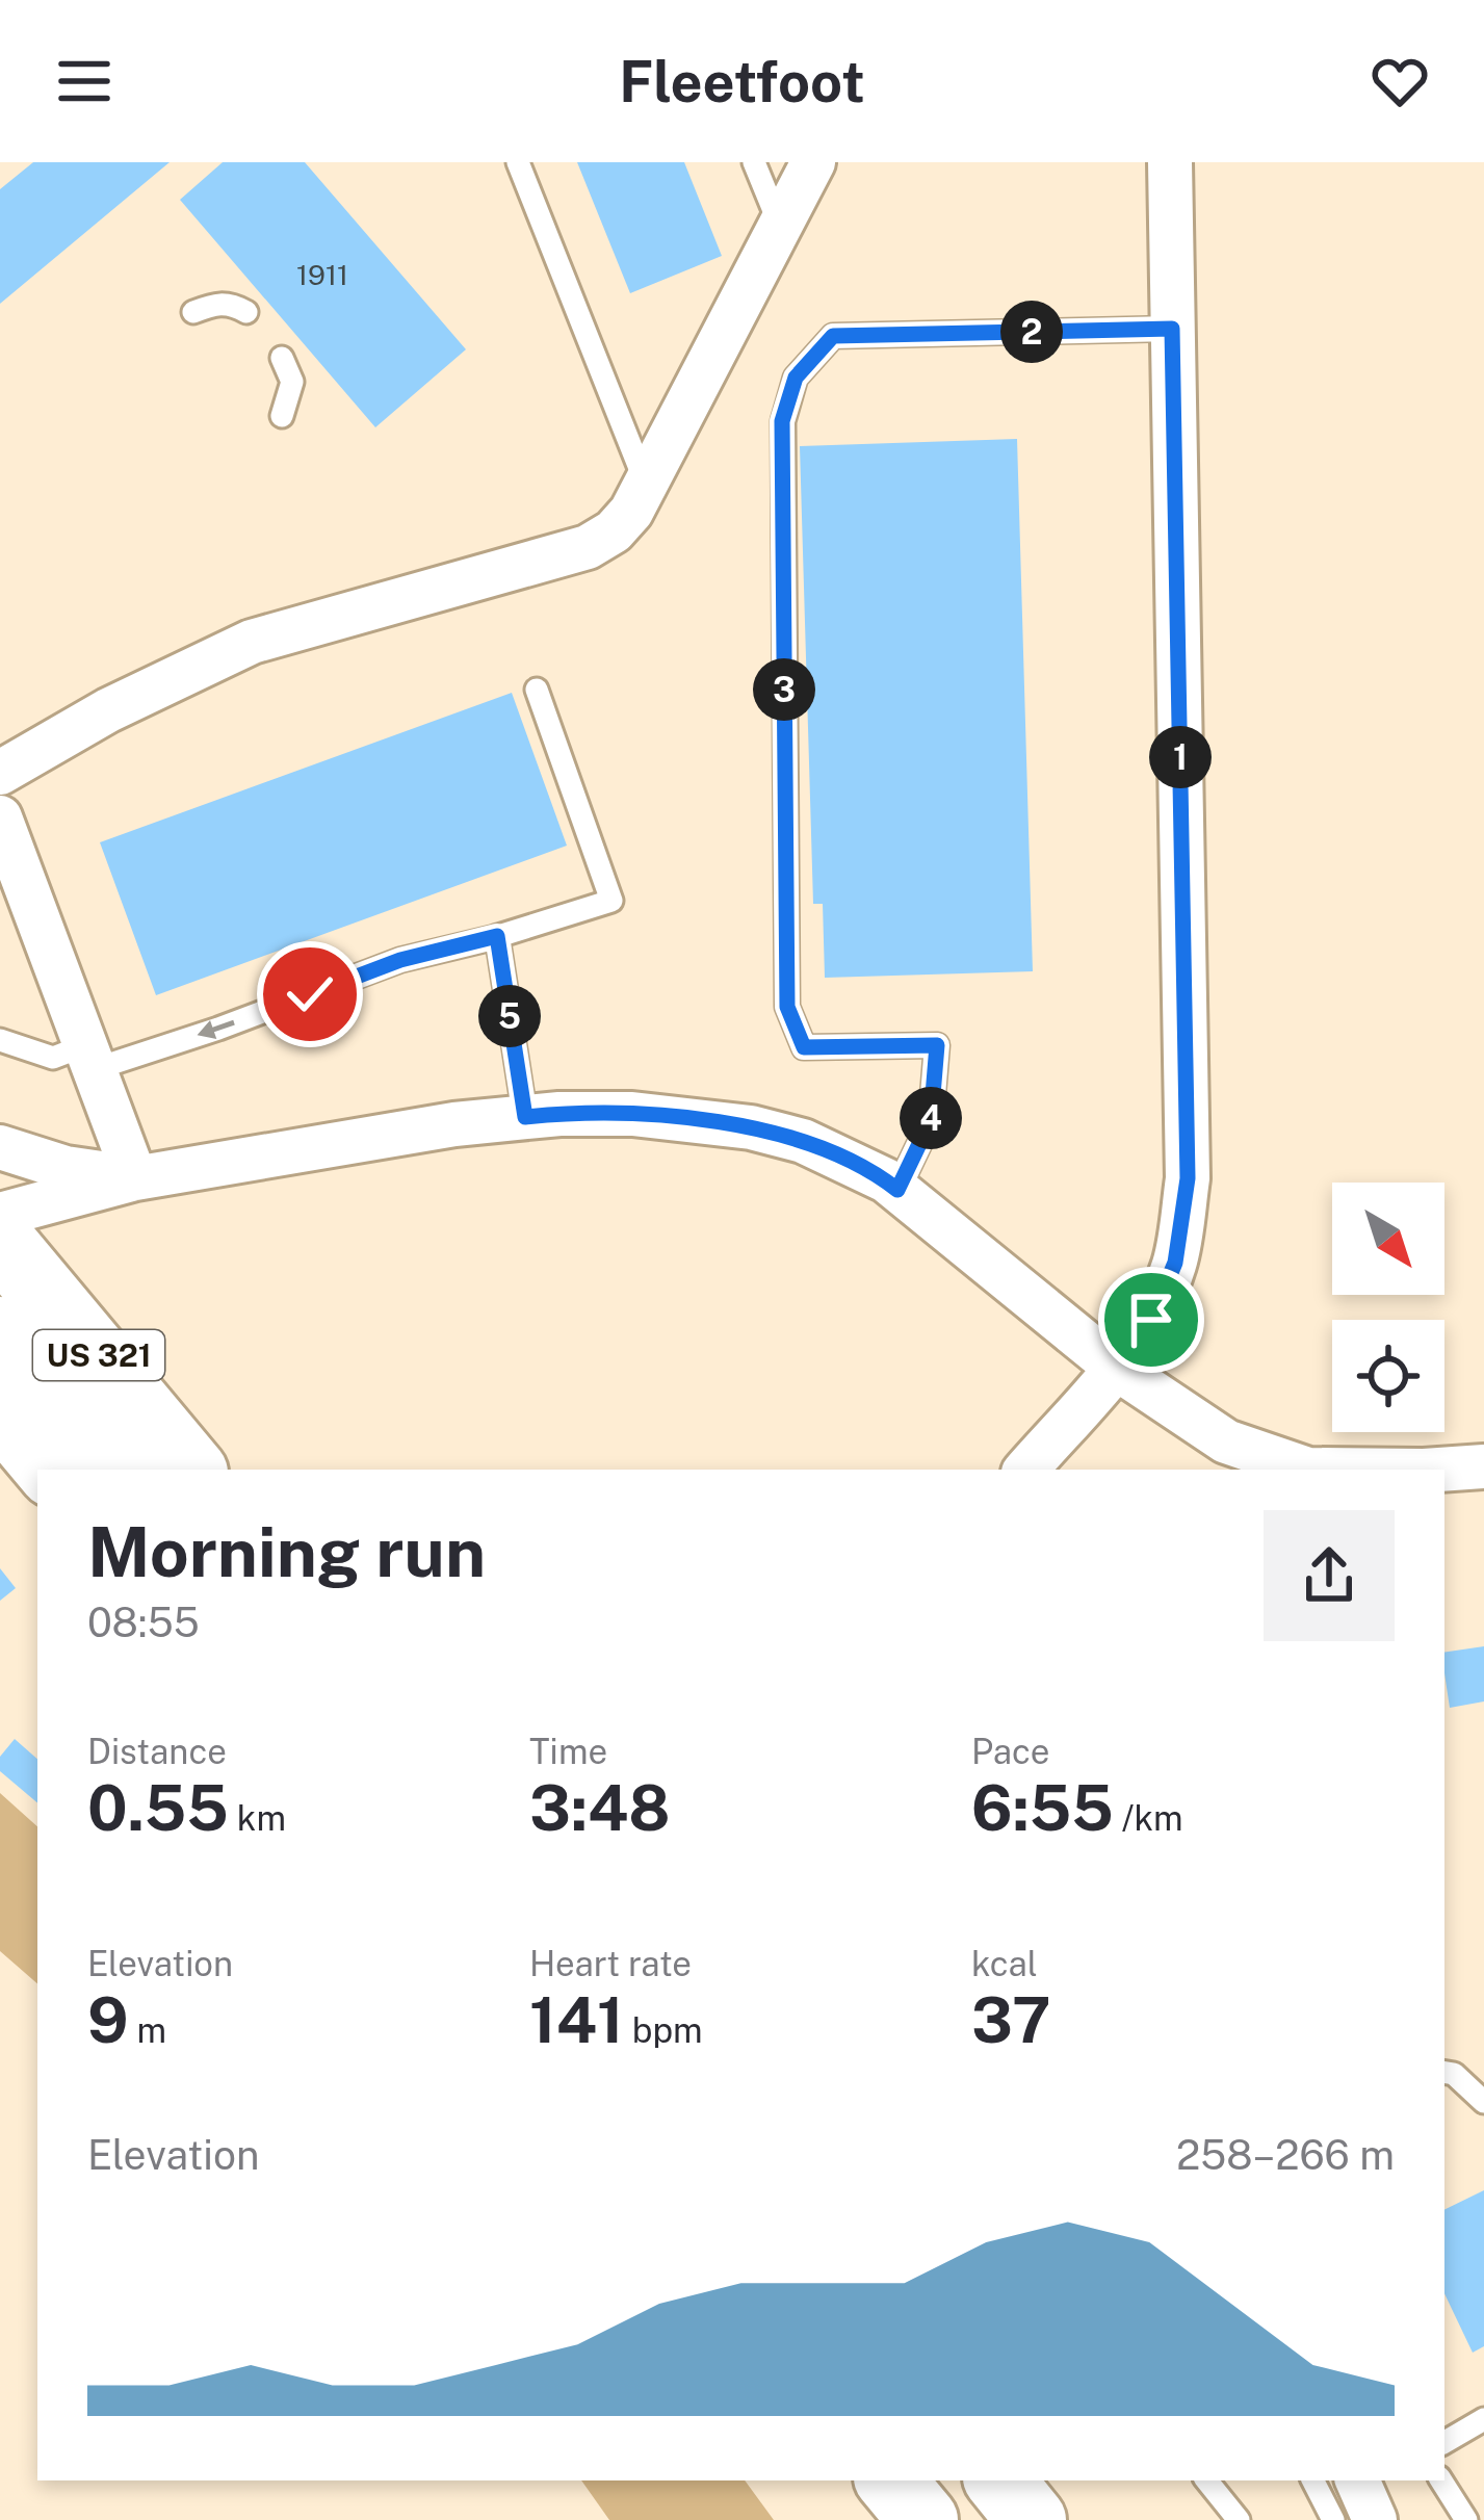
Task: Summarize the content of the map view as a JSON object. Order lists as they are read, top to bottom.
{
  "streets": {
    "highway": ["US 321"]
  },
  "house_numbers": ["1911"],
  "north": "bottom right",
  "page": {
    "header": "Fleetfoot",
    "pins": [
      "2",
      "3",
      "1",
      "5",
      "4"
    ],
    "heading": ["Morning run", "08:55"],
    "stats": [
      ["Distance", "0.55 km"],
      ["Time", "3:48"],
      ["Pace", "6:55 /km"],
      ["Elevation", "9 m"],
      ["Heart rate", "141 bpm"],
      ["kcal", "37"]
    ],
    "chart": ["Elevation", "258–266 m"]
  }
}
